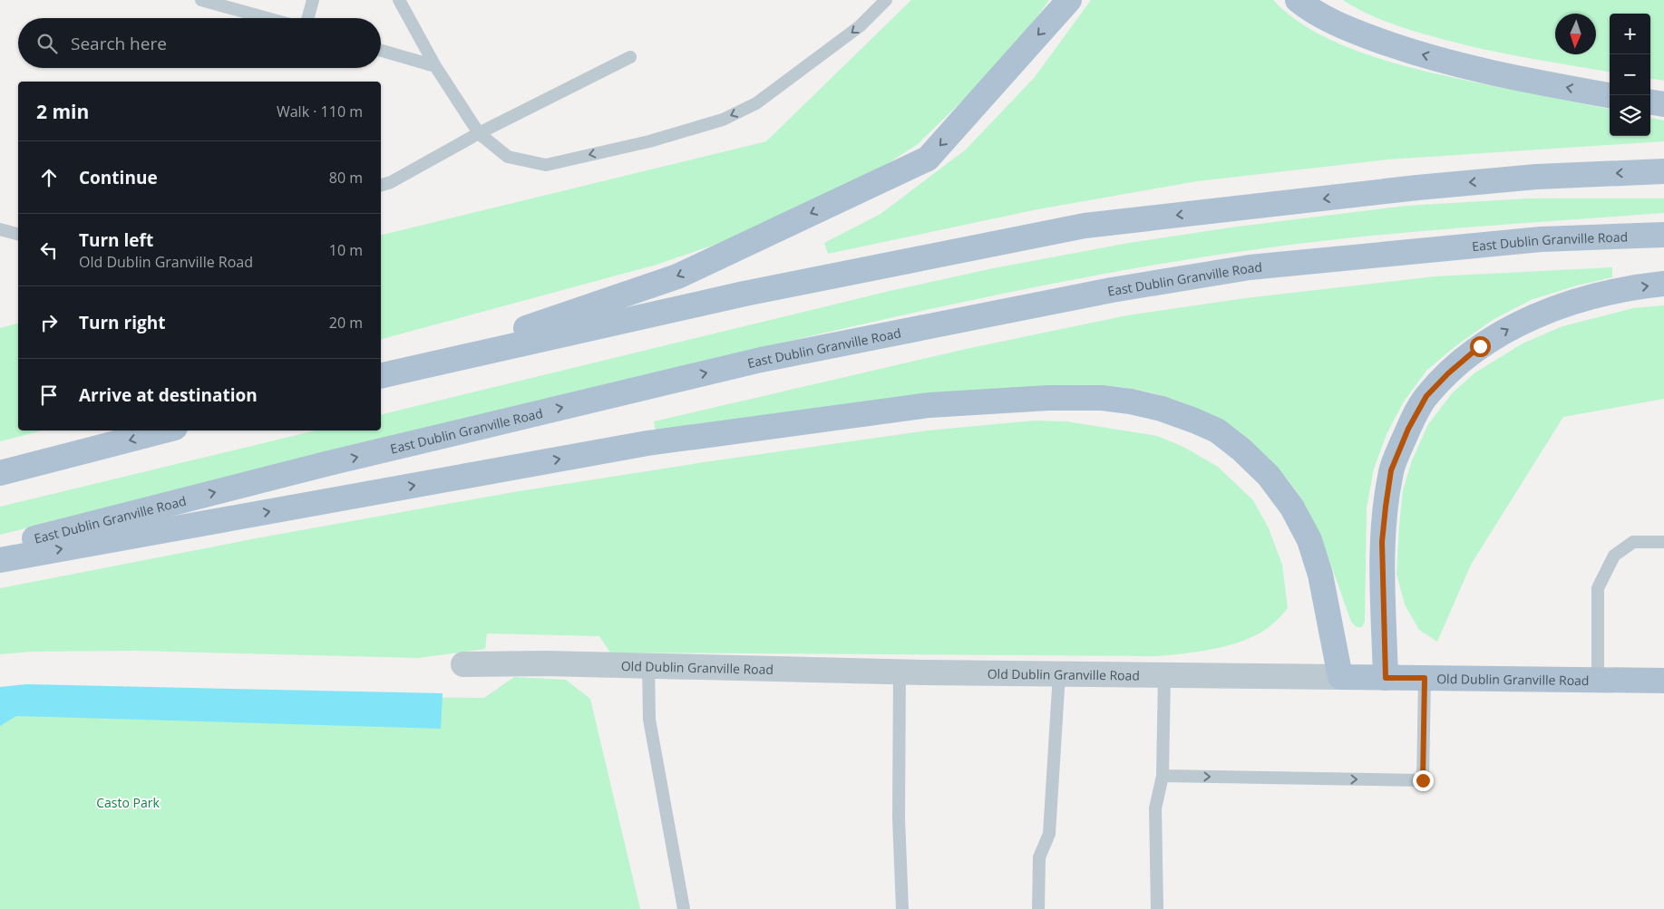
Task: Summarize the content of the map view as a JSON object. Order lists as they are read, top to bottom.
{
  "streets": {
    "main road": ["East Dublin Granville Road", "Old Dublin Granville Road"]
  },
  "parks": ["Casto Park"],
  "north": "bottom",
  "page": {
    "map_buttons": ["+", "−"],
    "search": "Search here",
    "heading": ["2 min", "Walk · 110 m"],
    "list": [
      ["Continue", "80 m"],
      ["Turn left", "Old Dublin Granville Road", "10 m"],
      ["Turn right", "20 m"],
      "Arrive at destination"
    ]
  }
}
